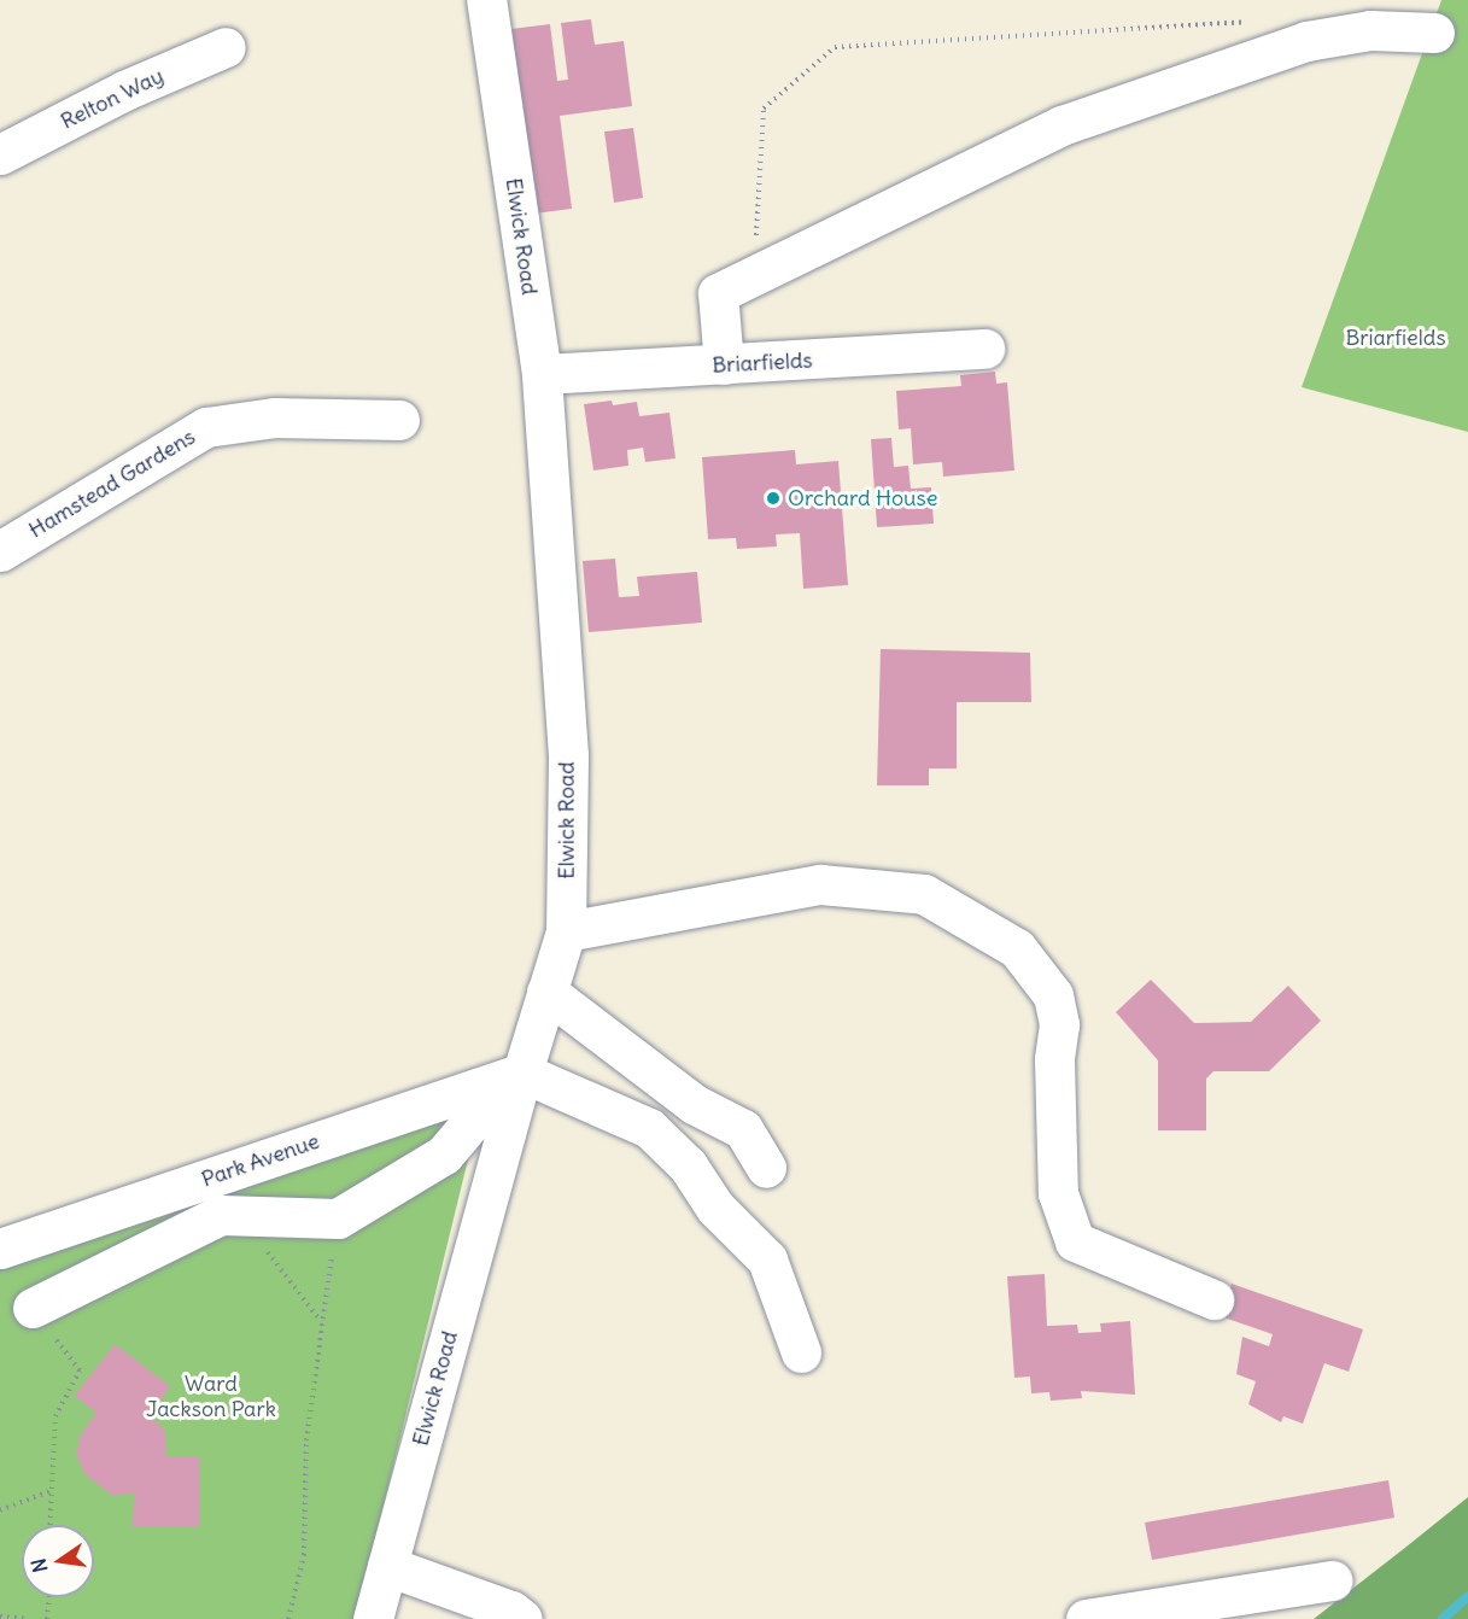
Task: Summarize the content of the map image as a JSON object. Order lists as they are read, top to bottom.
{
  "streets": {
    "street": [
      "Relton Way",
      "Elwick Road",
      "Briarfields",
      "Hamstead Gardens",
      "Park Avenue"
    ]
  },
  "crossings": [
    ["Elwick Road", "Briarfields"],
    ["Elwick Road", "Park Avenue"]
  ],
  "parks": ["Briarfields", "Ward Jackson Park"],
  "places": ["Orchard House"],
  "north": "left"
}
